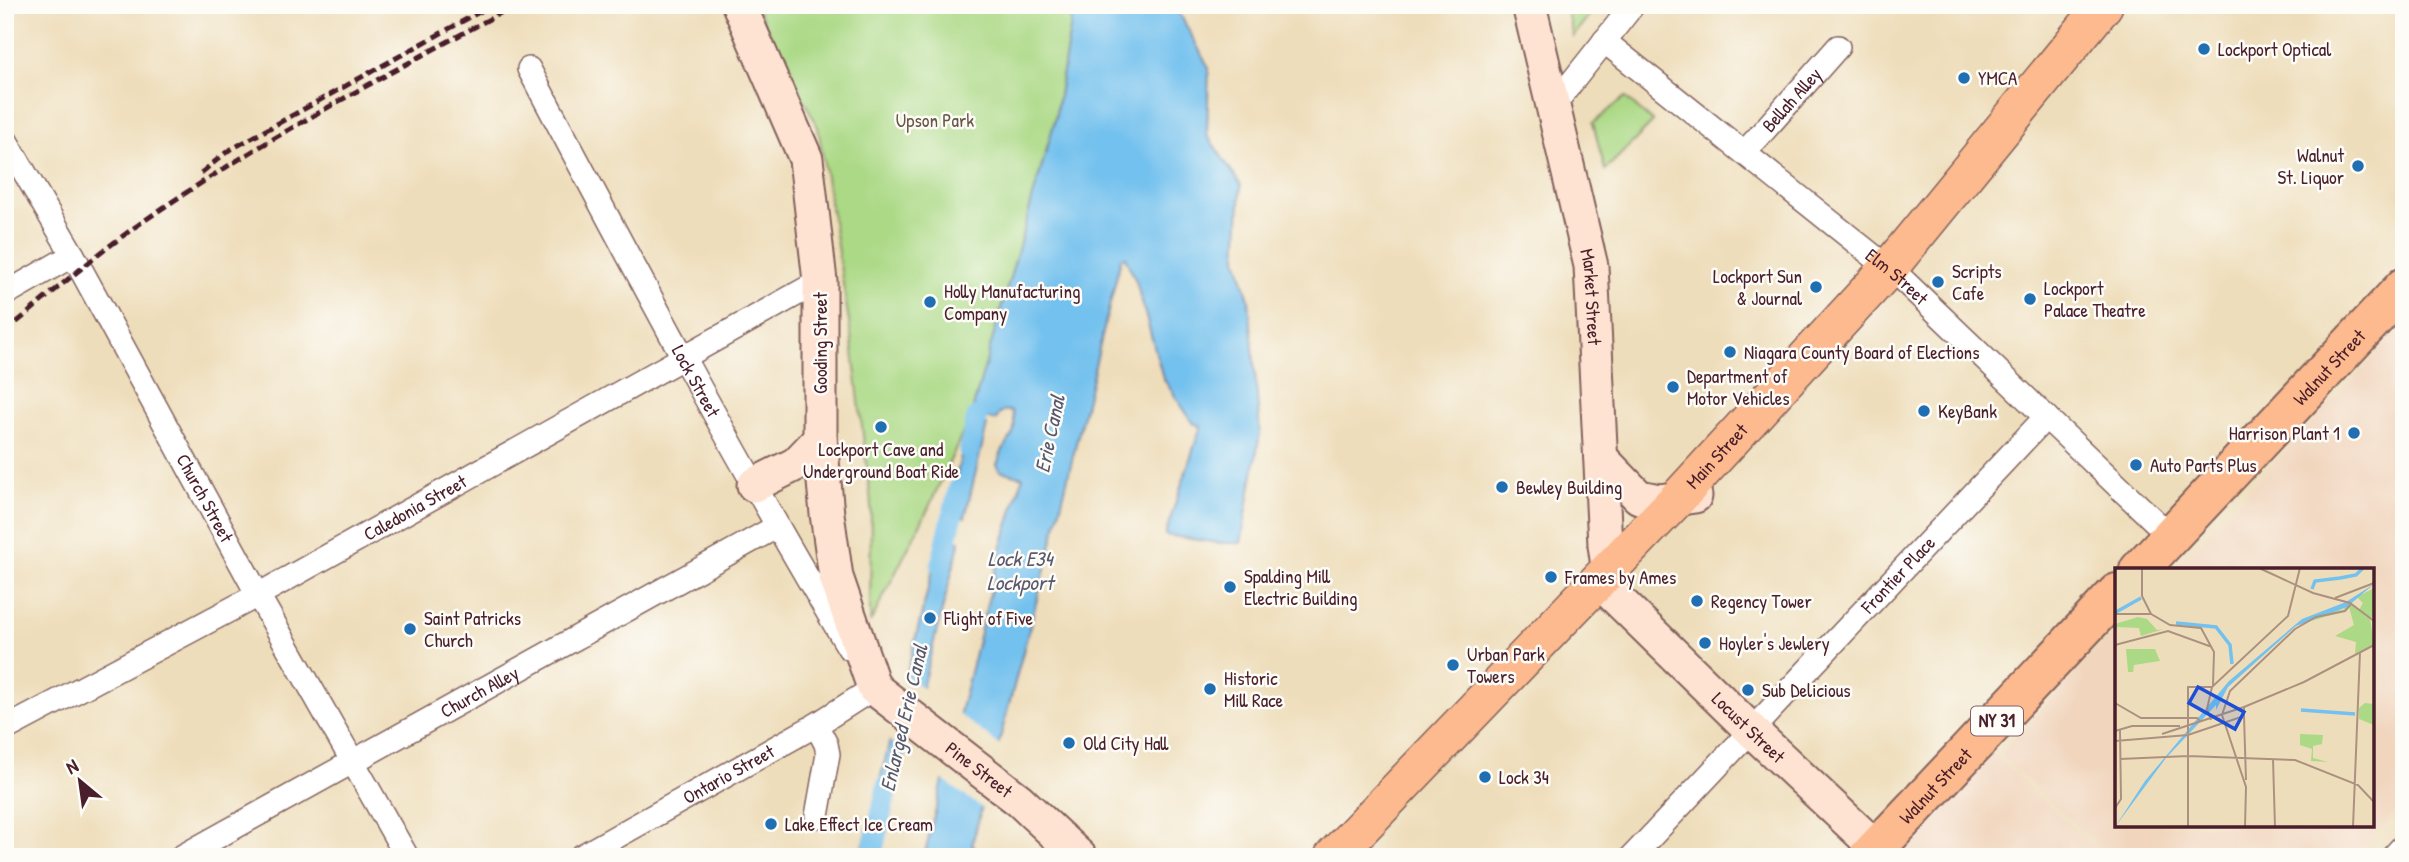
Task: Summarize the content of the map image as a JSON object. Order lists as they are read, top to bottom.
{
  "streets": {
    "highway": ["Walnut Street", "NY 31"],
    "main road": ["Main Street"],
    "street": [
      "Bellah Alley",
      "Elm Street",
      "Market Street",
      "Gooding Street",
      "Lock Street",
      "Church Street",
      "Caledonia Street",
      "Frontier Place",
      "Church Alley",
      "Locust Street",
      "Pine Street",
      "Ontario Street"
    ]
  },
  "crossings": [
    ["Bellah Alley", "Elm Street"],
    ["Elm Street", "Walnut Street"],
    ["Elm Street", "Main Street"],
    ["Elm Street", "Frontier Place"],
    ["Market Street", "Main Street"],
    ["Market Street", "Locust Street"],
    ["Gooding Street", "Lock Street"],
    ["Gooding Street", "Caledonia Street"],
    ["Gooding Street", "Pine Street"],
    ["Gooding Street", "Ontario Street"],
    ["Walnut Street", "Locust Street"],
    ["Lock Street", "Caledonia Street"],
    ["Lock Street", "Church Alley"],
    ["Lock Street", "Pine Street"],
    ["Lock Street", "Ontario Street"],
    ["Main Street", "Locust Street"],
    ["Church Street", "Caledonia Street"],
    ["Church Street", "Church Alley"],
    ["Frontier Place", "Locust Street"],
    ["Pine Street", "Ontario Street"]
  ],
  "water": ["Erie Canal", "Lock E34 Lockport", "Enlarged Erie Canal"],
  "parks": ["Upson Park"],
  "places": [
    "Lockport Optical",
    "YMCA",
    "Walnut St. Liquor",
    "Scripts Cafe",
    "Lockport Sun & Journal",
    "Lockport Palace Theatre",
    "Holly Manufacturing Company",
    "Niagara County Board of Elections",
    "Department of Motor Vehicles",
    "KeyBank",
    "Lockport Cave and Underground Boat Ride",
    "Harrison Plant 1",
    "Auto Parts Plus",
    "Bewley Building",
    "Frames by Ames",
    "Spalding Mill Electric Building",
    "Regency Tower",
    "Flight of Five",
    "Saint Patricks Church",
    "Hoyler's Jewlery",
    "Urban Park Towers",
    "Historic Mill Race",
    "Sub Delicious",
    "Old City Hall",
    "Lock 34",
    "Lake Effect Ice Cream"
  ],
  "north": "top left"
}
